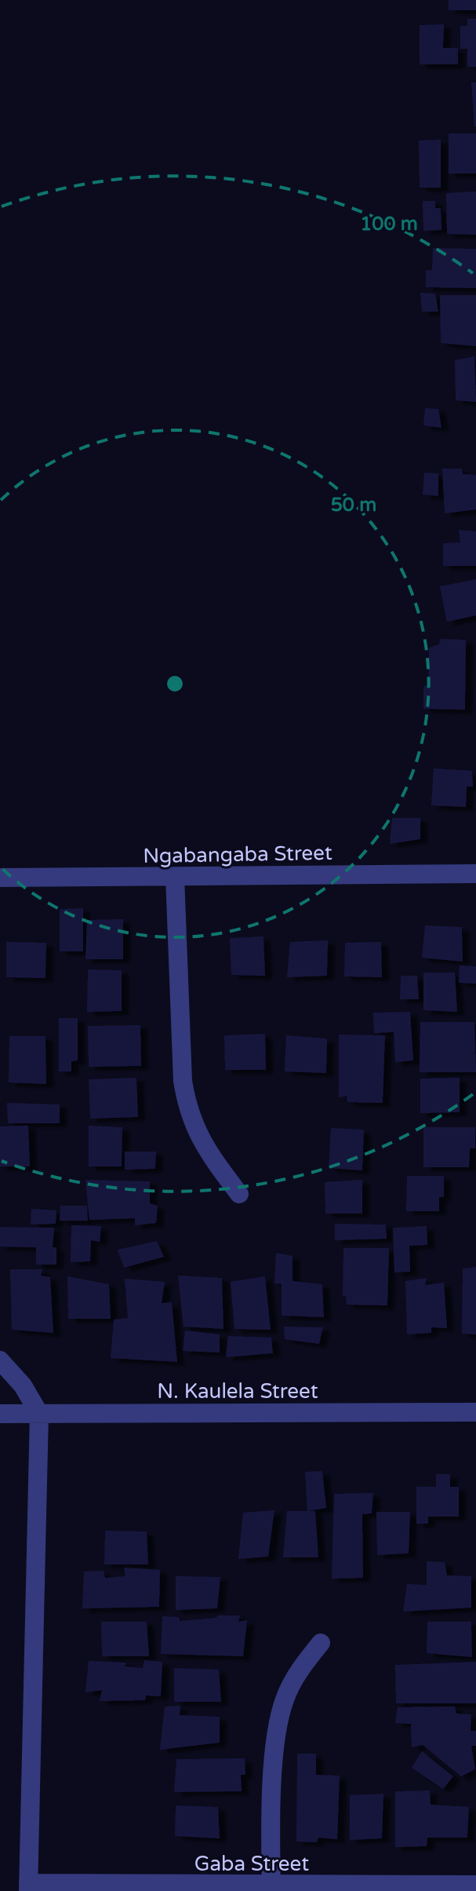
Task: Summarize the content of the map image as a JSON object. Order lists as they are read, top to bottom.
{
  "streets": {
    "street": ["Ngabangaba Street", "N. Kaulela Street", "Gaba Street"]
  },
  "rings": ["100 m", "50 m"]
}
